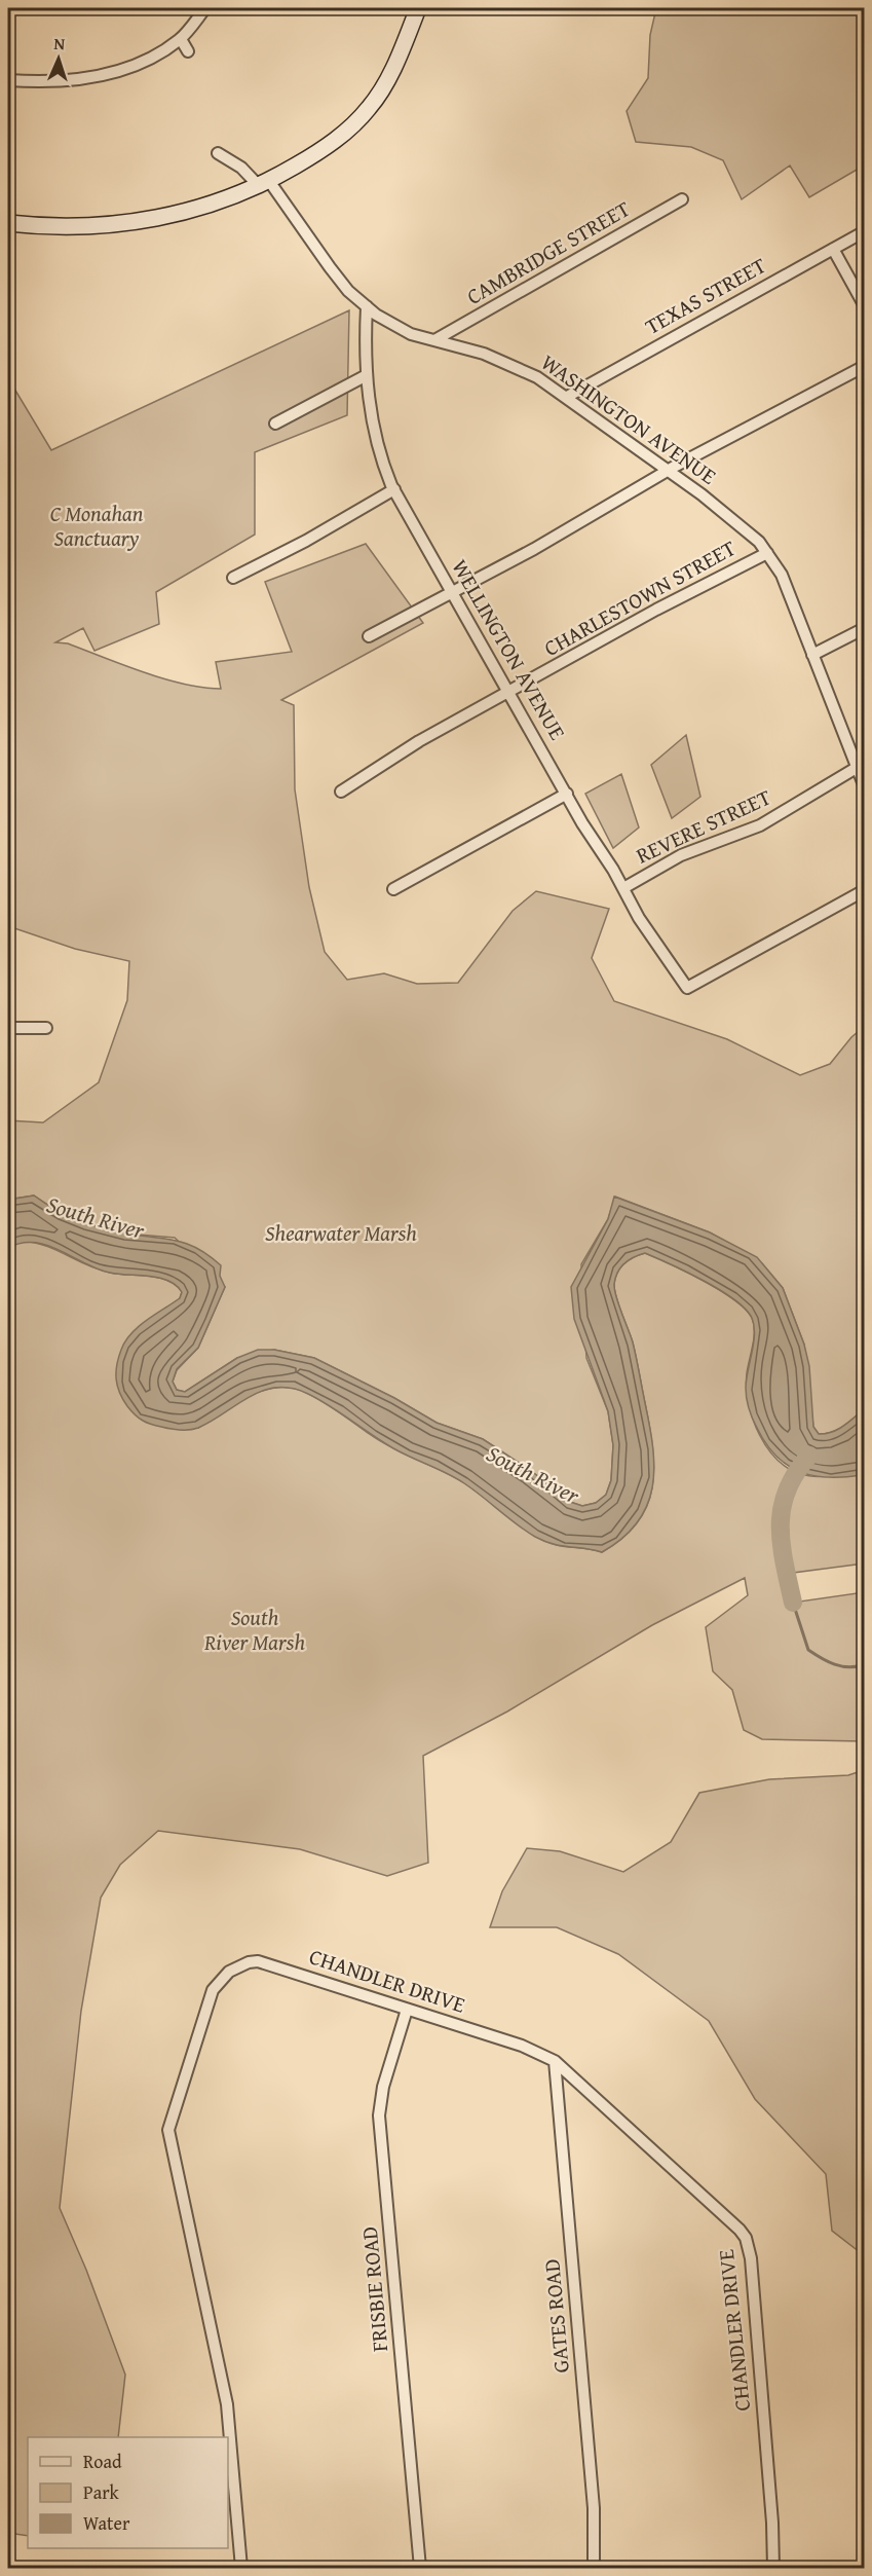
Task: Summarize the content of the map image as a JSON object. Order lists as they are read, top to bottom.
{
  "streets": {
    "street": [
      "CAMBRIDGE STREET",
      "TEXAS STREET",
      "WASHINGTON AVENUE",
      "CHARLESTOWN STREET",
      "WELLINGTON AVENUE",
      "REVERE STREET",
      "CHANDLER DRIVE",
      "FRISBIE ROAD",
      "GATES ROAD"
    ]
  },
  "crossings": [
    ["CAMBRIDGE STREET", "WASHINGTON AVENUE"],
    ["TEXAS STREET", "WASHINGTON AVENUE"],
    ["WASHINGTON AVENUE", "CHARLESTOWN STREET"],
    ["WASHINGTON AVENUE", "WELLINGTON AVENUE"],
    ["WASHINGTON AVENUE", "REVERE STREET"],
    ["CHARLESTOWN STREET", "WELLINGTON AVENUE"],
    ["WELLINGTON AVENUE", "REVERE STREET"],
    ["CHANDLER DRIVE", "FRISBIE ROAD"],
    ["CHANDLER DRIVE", "GATES ROAD"]
  ],
  "water": ["South River"],
  "parks": ["C Monahan Sanctuary", "Shearwater Marsh", "South River Marsh"],
  "legend": ["Road", "Park", "Water"],
  "north": "top"
}
